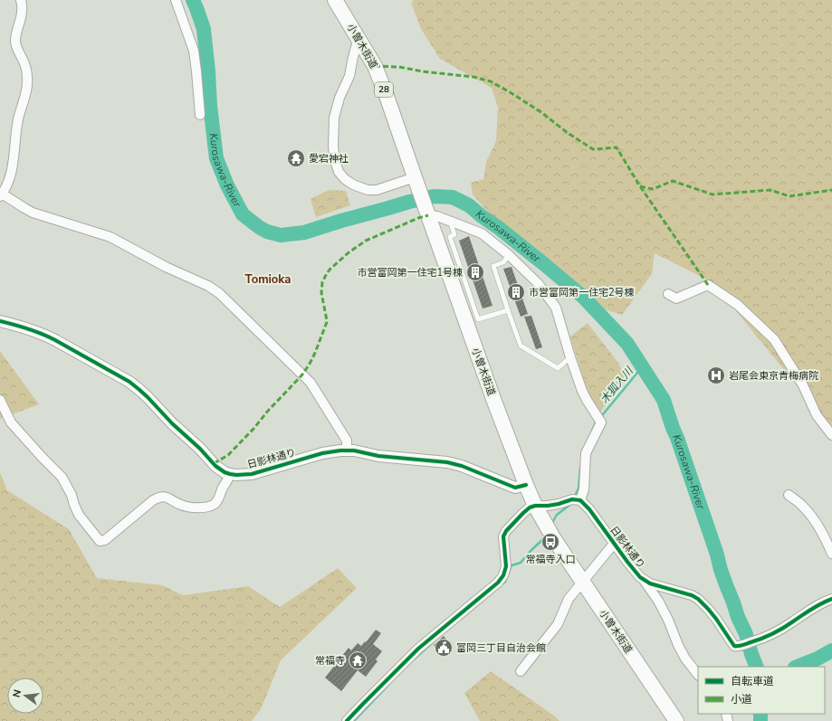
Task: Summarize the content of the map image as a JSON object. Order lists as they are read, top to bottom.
{
  "streets": {
    "main road": ["小曽木街道", "28"],
    "street": ["日影林通り"]
  },
  "crossings": [
    ["小曽木街道", "日影林通り"]
  ],
  "districts": ["Tomioka"],
  "water": ["Kurosawa-River", "木狐入川"],
  "places": {
    "temple": ["愛宕神社", "常福寺"],
    "building": ["市営富岡第一住宅1号棟", "市営富岡第一住宅2号棟"],
    "hospital": ["岩尾会東京青梅病院"],
    "bus stop": ["常福寺入口"],
    "public building": ["富岡三丁目自治会館"]
  },
  "legend": ["自転車道", "小道"],
  "north": "left"
}
